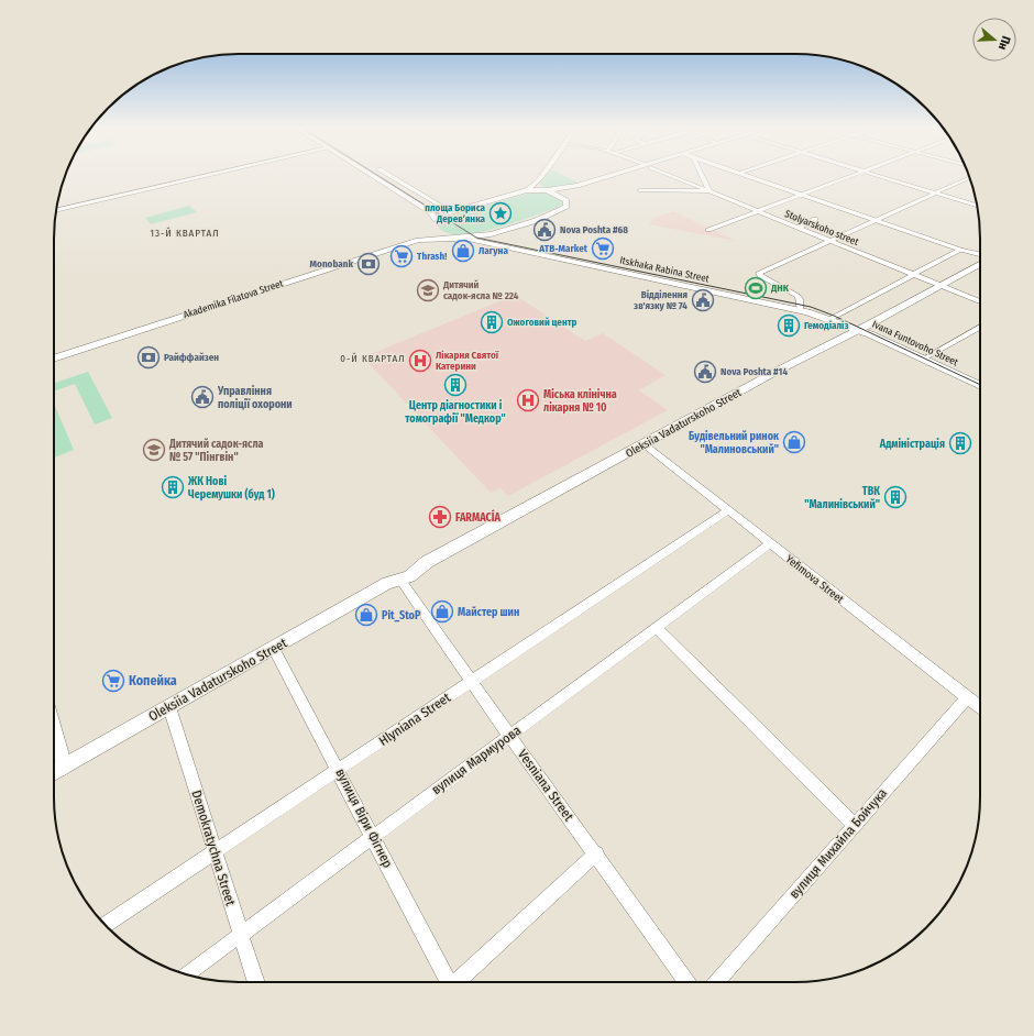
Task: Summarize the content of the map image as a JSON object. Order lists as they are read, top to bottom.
{
  "streets": {
    "main road": ["Akademika Filatova Street", "Oleksiia Vadaturskoho Street"],
    "street": [
      "Stolyarskoho street",
      "Itskhaka Rabina Street",
      "Ivana Funtovoho Street",
      "Yefimova Street",
      "Hlyniana Street",
      "вулиця Мармурова",
      "Vesniana Street",
      "вулиця Віри Фігнер",
      "вулиця Михайла Бойчука",
      "Demokratychna Street"
    ]
  },
  "crossings": [
    ["Stolyarskoho street", "Oleksiia Vadaturskoho Street"],
    ["Itskhaka Rabina Street", "Ivana Funtovoho Street"],
    ["Itskhaka Rabina Street", "Oleksiia Vadaturskoho Street"],
    ["Ivana Funtovoho Street", "Oleksiia Vadaturskoho Street"],
    ["Oleksiia Vadaturskoho Street", "Yefimova Street"],
    ["Oleksiia Vadaturskoho Street", "Vesniana Street"],
    ["Oleksiia Vadaturskoho Street", "вулиця Віри Фігнер"],
    ["Oleksiia Vadaturskoho Street", "Demokratychna Street"],
    ["Yefimova Street", "Hlyniana Street"],
    ["Yefimova Street", "вулиця Мармурова"],
    ["Yefimova Street", "вулиця Михайла Бойчука"],
    ["Hlyniana Street", "Vesniana Street"],
    ["Hlyniana Street", "вулиця Віри Фігнер"],
    ["Hlyniana Street", "Demokratychna Street"],
    ["вулиця Мармурова", "Vesniana Street"],
    ["вулиця Мармурова", "вулиця Віри Фігнер"],
    ["вулиця Мармурова", "Demokratychna Street"]
  ],
  "districts": ["13-Й КВАРТАЛ", "0-Й КВАРТАЛ"],
  "places": {
    "place": ["площа Бориса Деревʼянка"],
    "public building": [
      "Nova Poshta #68",
      "Відділення зв'язку № 74",
      "Nova Poshta #14",
      "Управління поліції охорони"
    ],
    "supermarket": ["ATB-Market", "Thrash!", "Копейка"],
    "shop": [
      "Лагуна",
      "Будівельний ринок \"Малиновський\"",
      "Майстер шин",
      "Pit_StoP"
    ],
    "bank": ["Monobank", "Райффайзен"],
    "sports": ["ДНК"],
    "school or university": ["Дитячий садок-ясла № 224", "Дитячий садок-ясла № 57 \"Пінгвін\""],
    "building": [
      "Ожоговий центр",
      "Гемодіаліз",
      "Центр діагностики і томографії \"Медкор\"",
      "Адміністрація",
      "ЖК Нові Черемушки (буд 1)",
      "ТВК \"Малинівський\""
    ],
    "hospital": ["Лікарня Святої Катерини", "Міська клінічна лікарня № 10"],
    "pharmacy": ["FARMACÍA"]
  },
  "north": "right"
}
